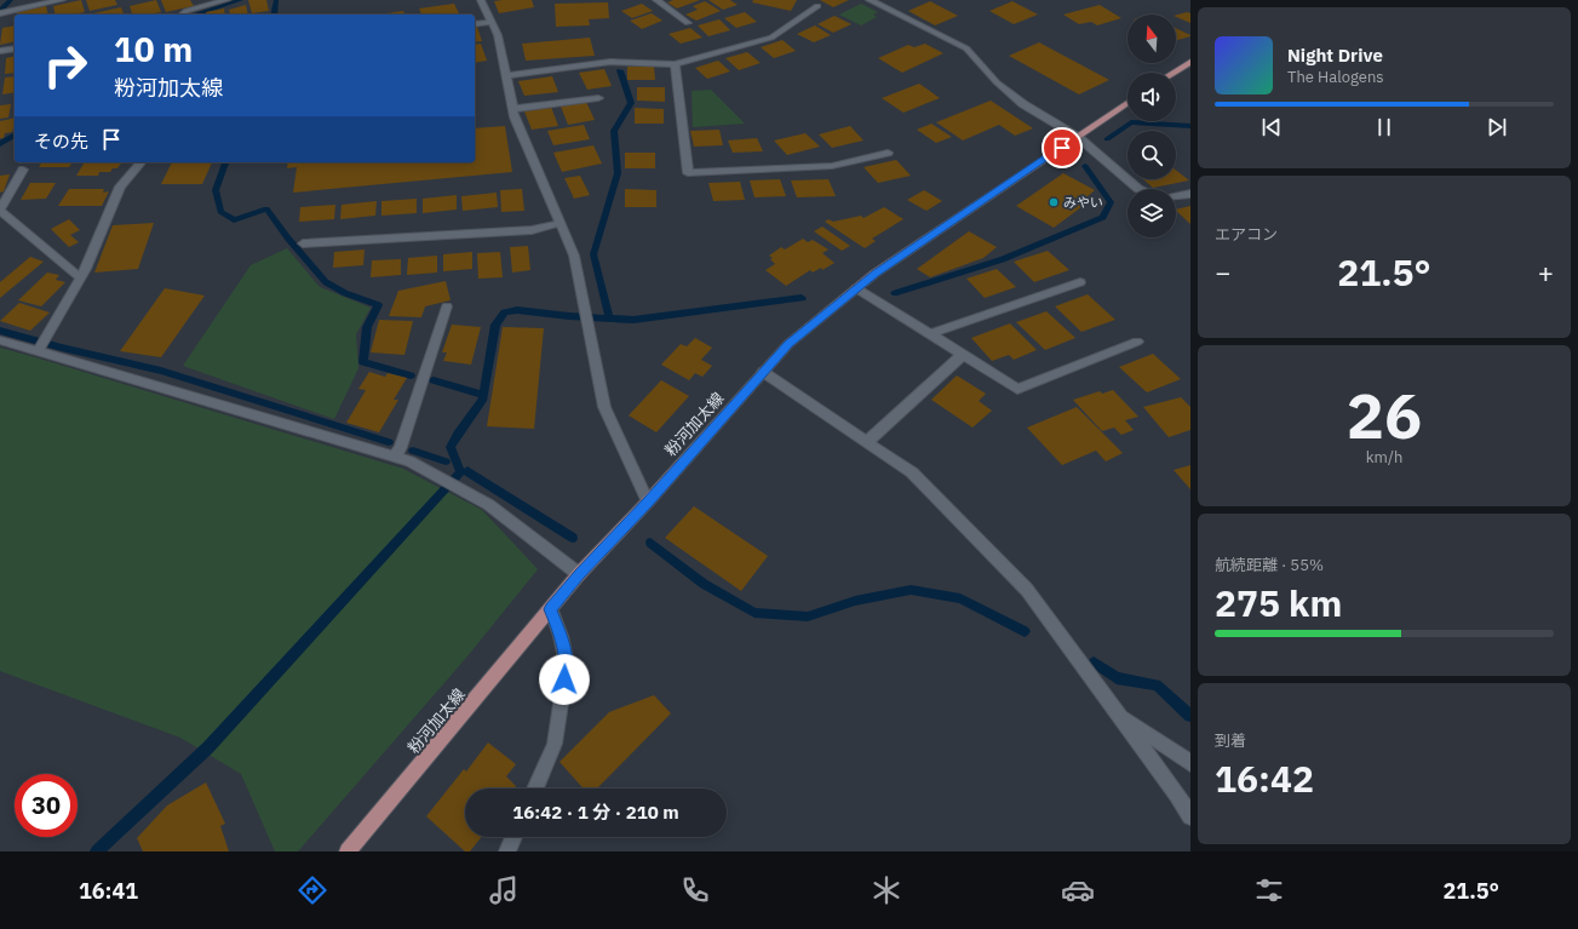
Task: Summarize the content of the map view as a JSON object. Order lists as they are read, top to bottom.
{
  "streets": {
    "main road": ["粉河加太線"]
  },
  "places": ["みやい"],
  "north": "top",
  "page": {
    "turn": ["10 m", "粉河加太線"],
    "song": ["Night Drive", "The Halogens"],
    "then": "その先",
    "tile": [
      "エアコン",
      ["26", "km/h"],
      ["航続距離 · 55%", "275 km"],
      ["到着", "16:42"]
    ],
    "heat": ["−", "21.5°", "+"],
    "limit": "30",
    "trip": "16:42 · 1 分 · 210 m",
    "tabs": ["16:41", "21.5°"]
  }
}
